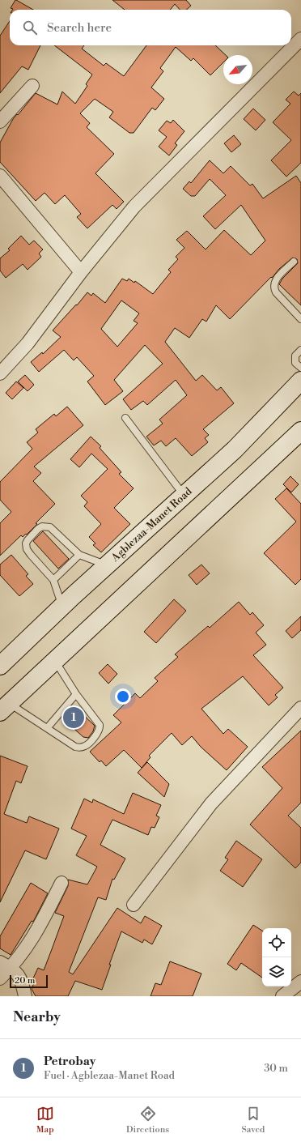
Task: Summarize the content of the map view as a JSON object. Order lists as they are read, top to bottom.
{
  "streets": {
    "main road": ["Agblezaa-Manet Road"]
  },
  "scale_bar": "20 m",
  "north": "bottom left",
  "page": {
    "search": "Search here",
    "pins": "1",
    "scale": "20 m",
    "heading": "Nearby",
    "list": [
      {
        "mark": "1",
        "name": "Petrobay",
        "note": "Fuel · Agblezaa-Manet Road",
        "value": "30 m"
      }
    ],
    "nav": ["Map", "Directions", "Saved"]
  }
}
